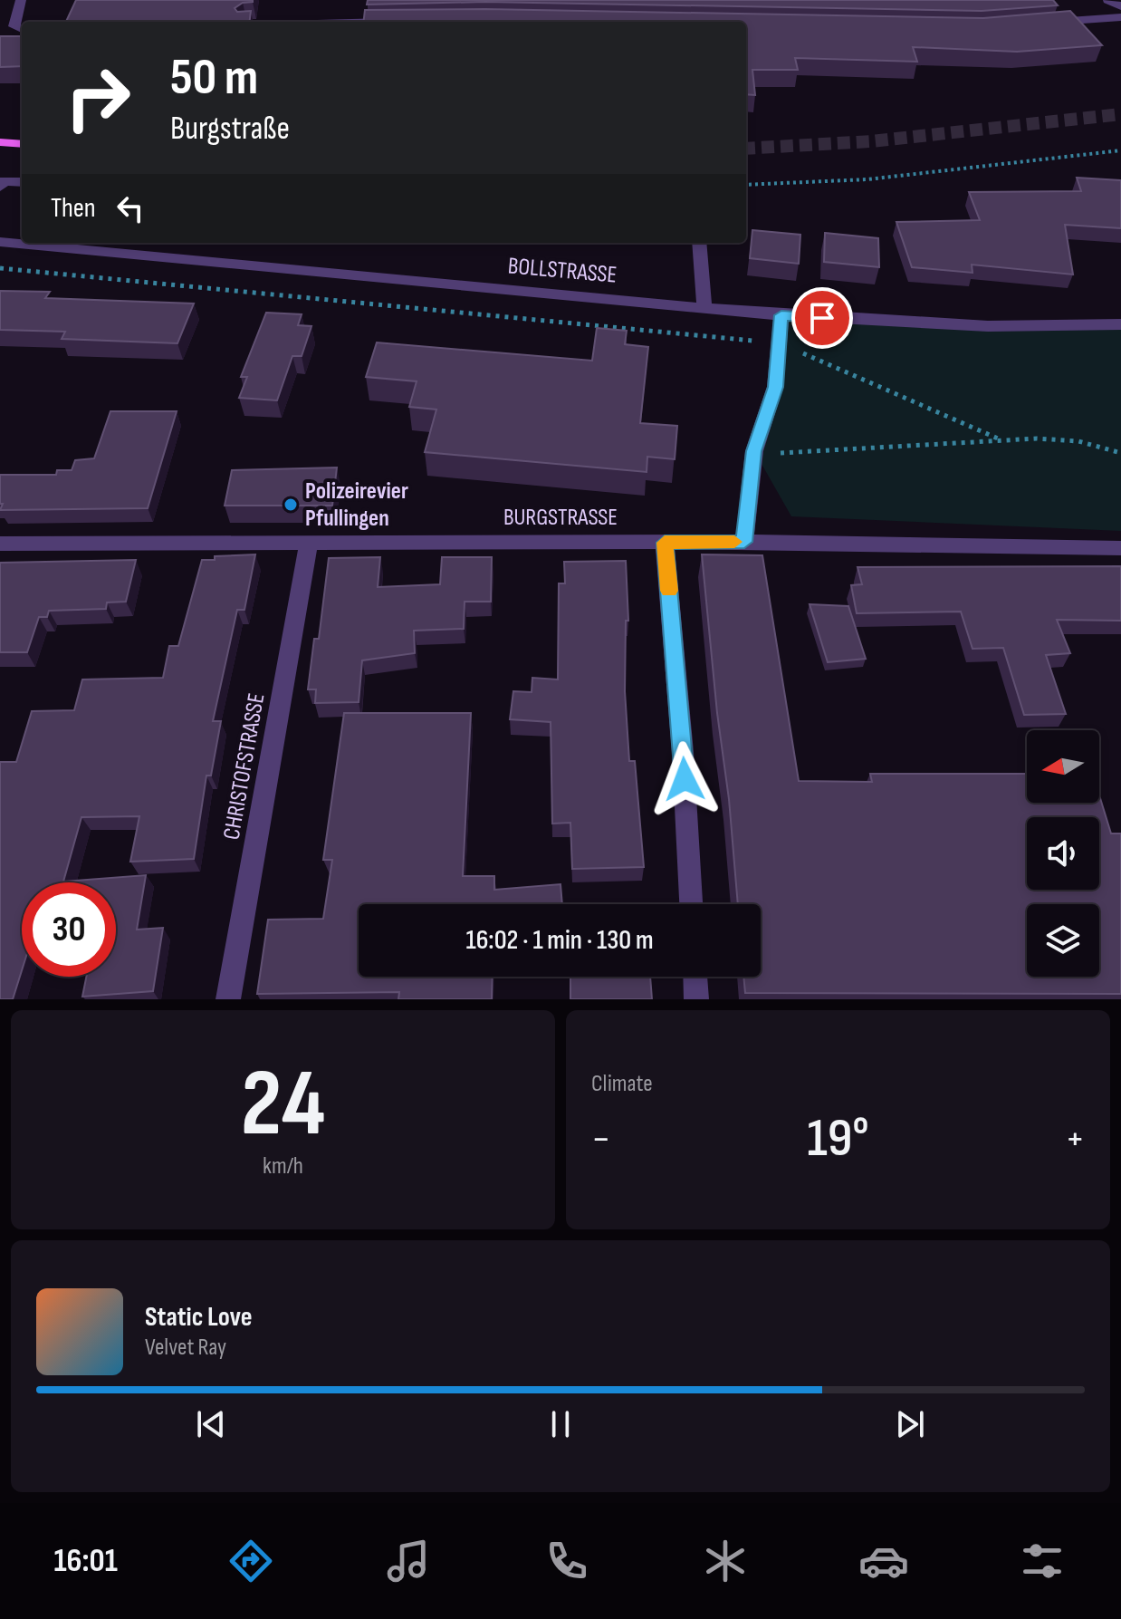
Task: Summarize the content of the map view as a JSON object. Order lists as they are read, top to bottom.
{
  "streets": {
    "street": ["BOLLSTRASSE", "BURGSTRASSE", "CHRISTOFSTRASSE"]
  },
  "crossings": [
    ["BURGSTRASSE", "CHRISTOFSTRASSE"]
  ],
  "places": ["Polizeirevier Pfullingen"],
  "north": "left",
  "page": {
    "turn": ["50 m", "Burgstraße"],
    "then": "Then",
    "limit": "30",
    "trip": "16:02 · 1 min · 130 m",
    "tile": [
      ["24", "km/h"],
      "Climate"
    ],
    "heat": ["−", "19°", "+"],
    "song": ["Static Love", "Velvet Ray"],
    "tabs": "16:01"
  }
}
